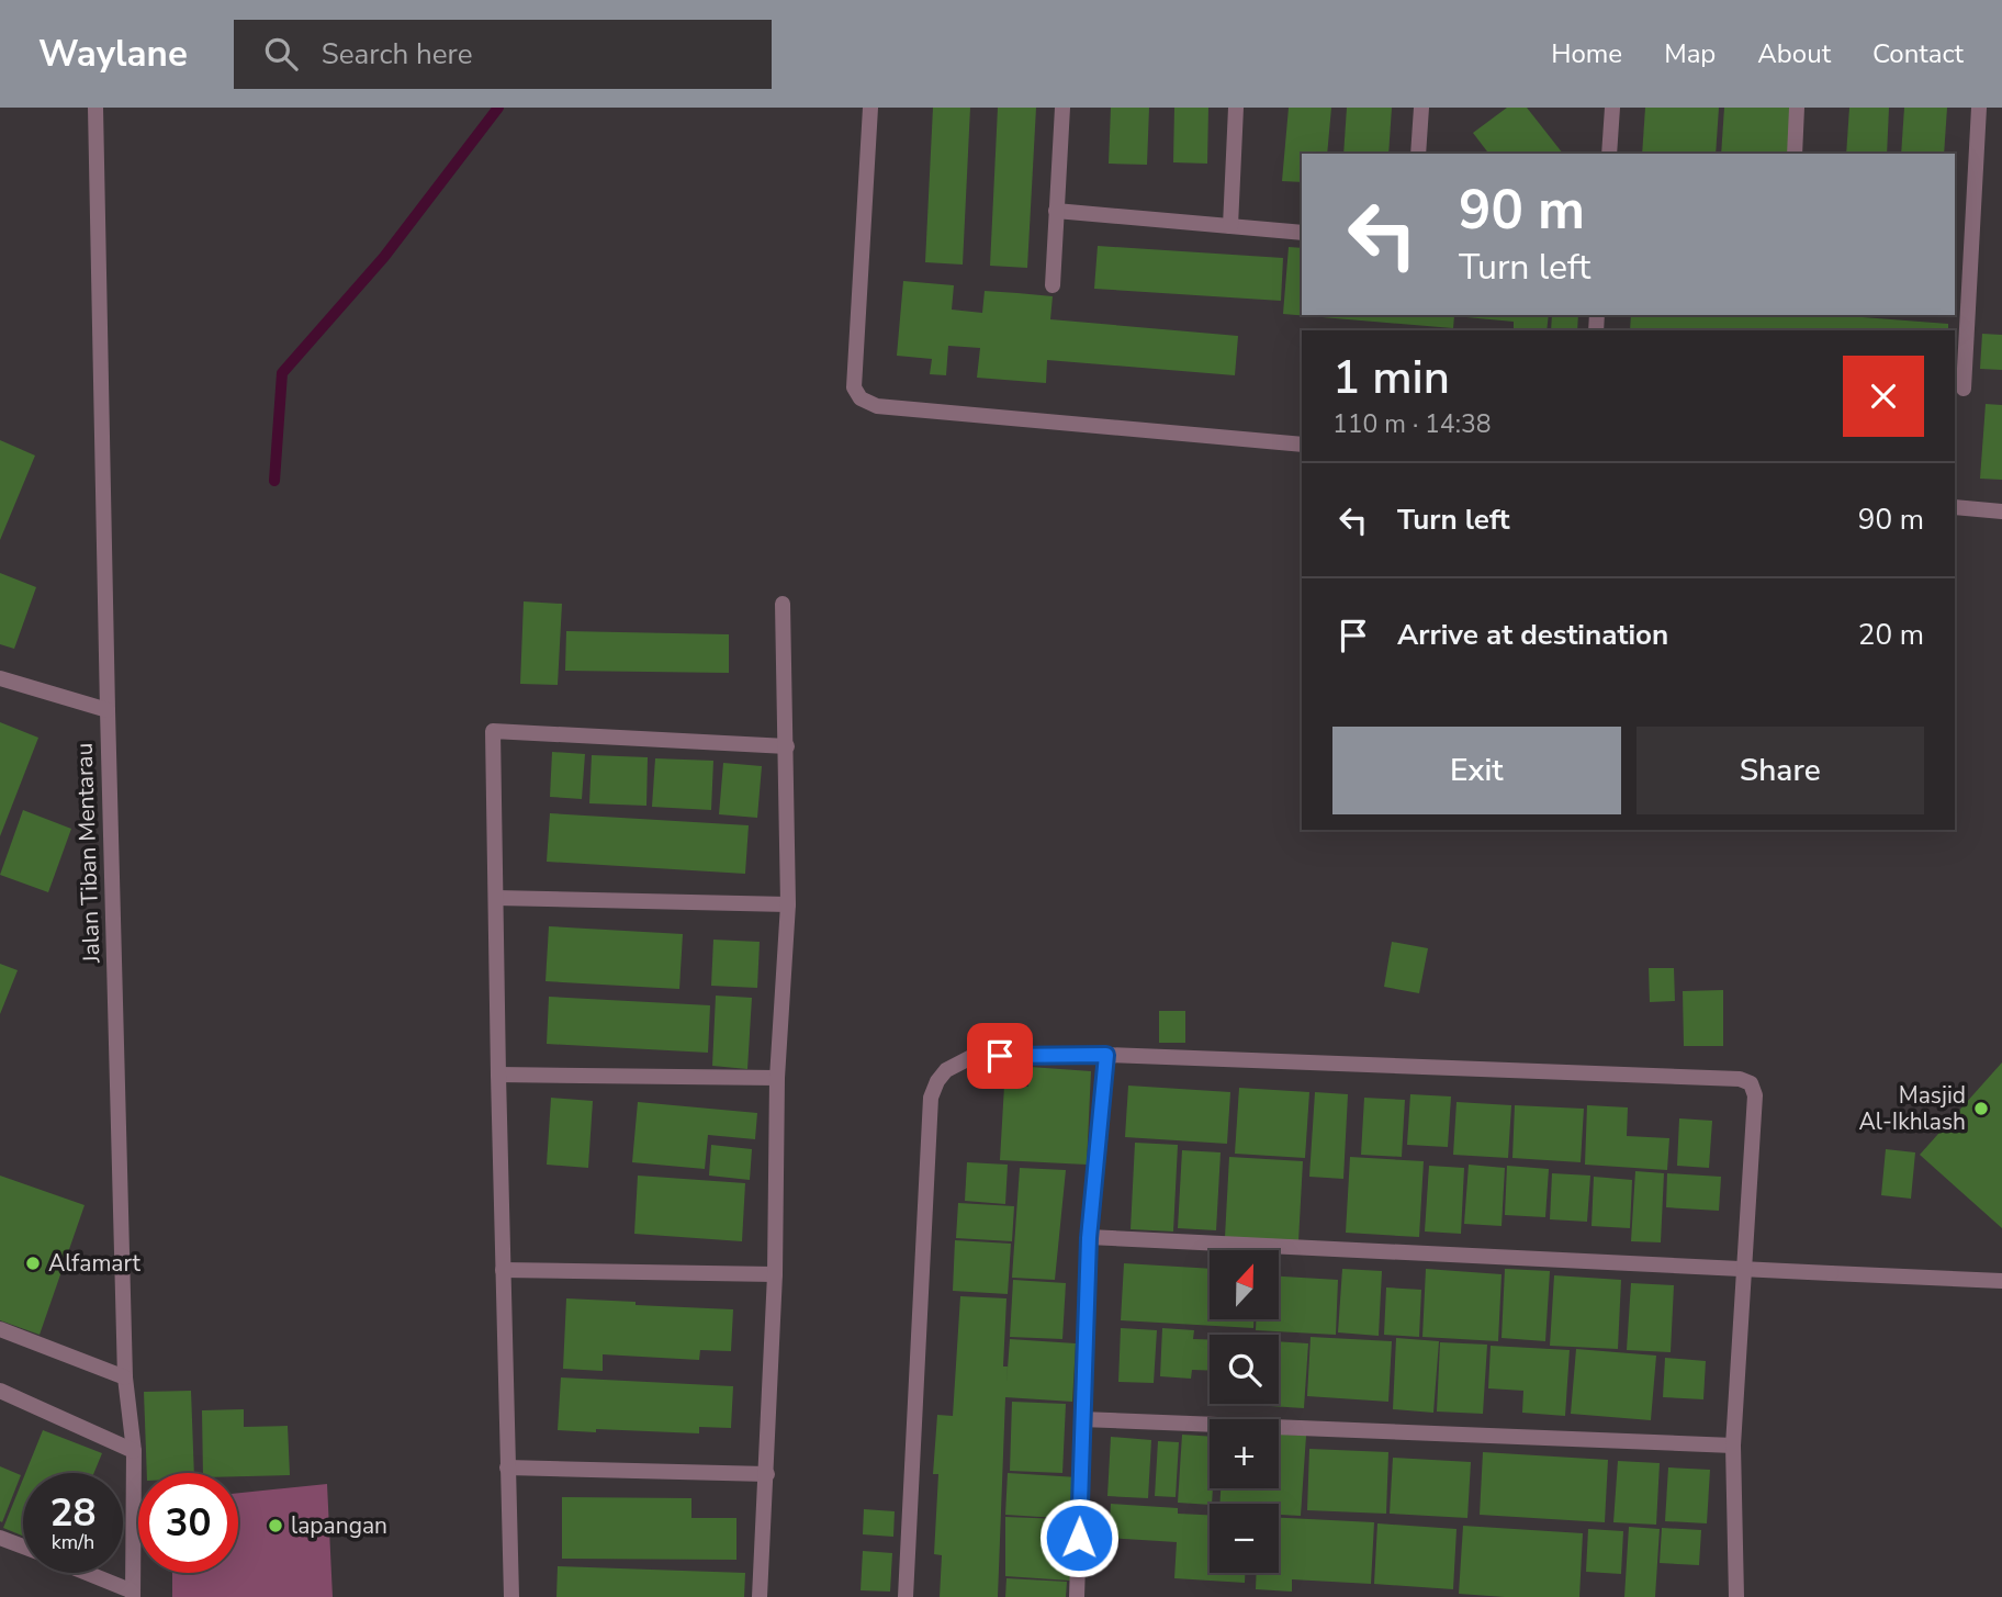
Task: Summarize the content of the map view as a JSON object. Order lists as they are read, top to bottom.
{
  "streets": {
    "street": ["Jalan Tiban Mentarau"]
  },
  "places": ["Masjid Al-Ikhlash", "Alfamart", "lapangan"],
  "north": "top",
  "page": {
    "header": "Waylane",
    "search": "Search here",
    "nav": [
      "Home",
      "Map",
      "About",
      "Contact"
    ],
    "turn": ["90 m", "Turn left"],
    "heading": ["1 min", "110 m · 14:38"],
    "list": [
      {
        "name": "Turn left",
        "value": "90 m"
      },
      {
        "name": "Arrive at destination",
        "value": "20 m"
      }
    ],
    "buttons": ["Exit", "Share"],
    "map_buttons": ["+", "−"],
    "speed": "28 km/h",
    "limit": "30"
  }
}
